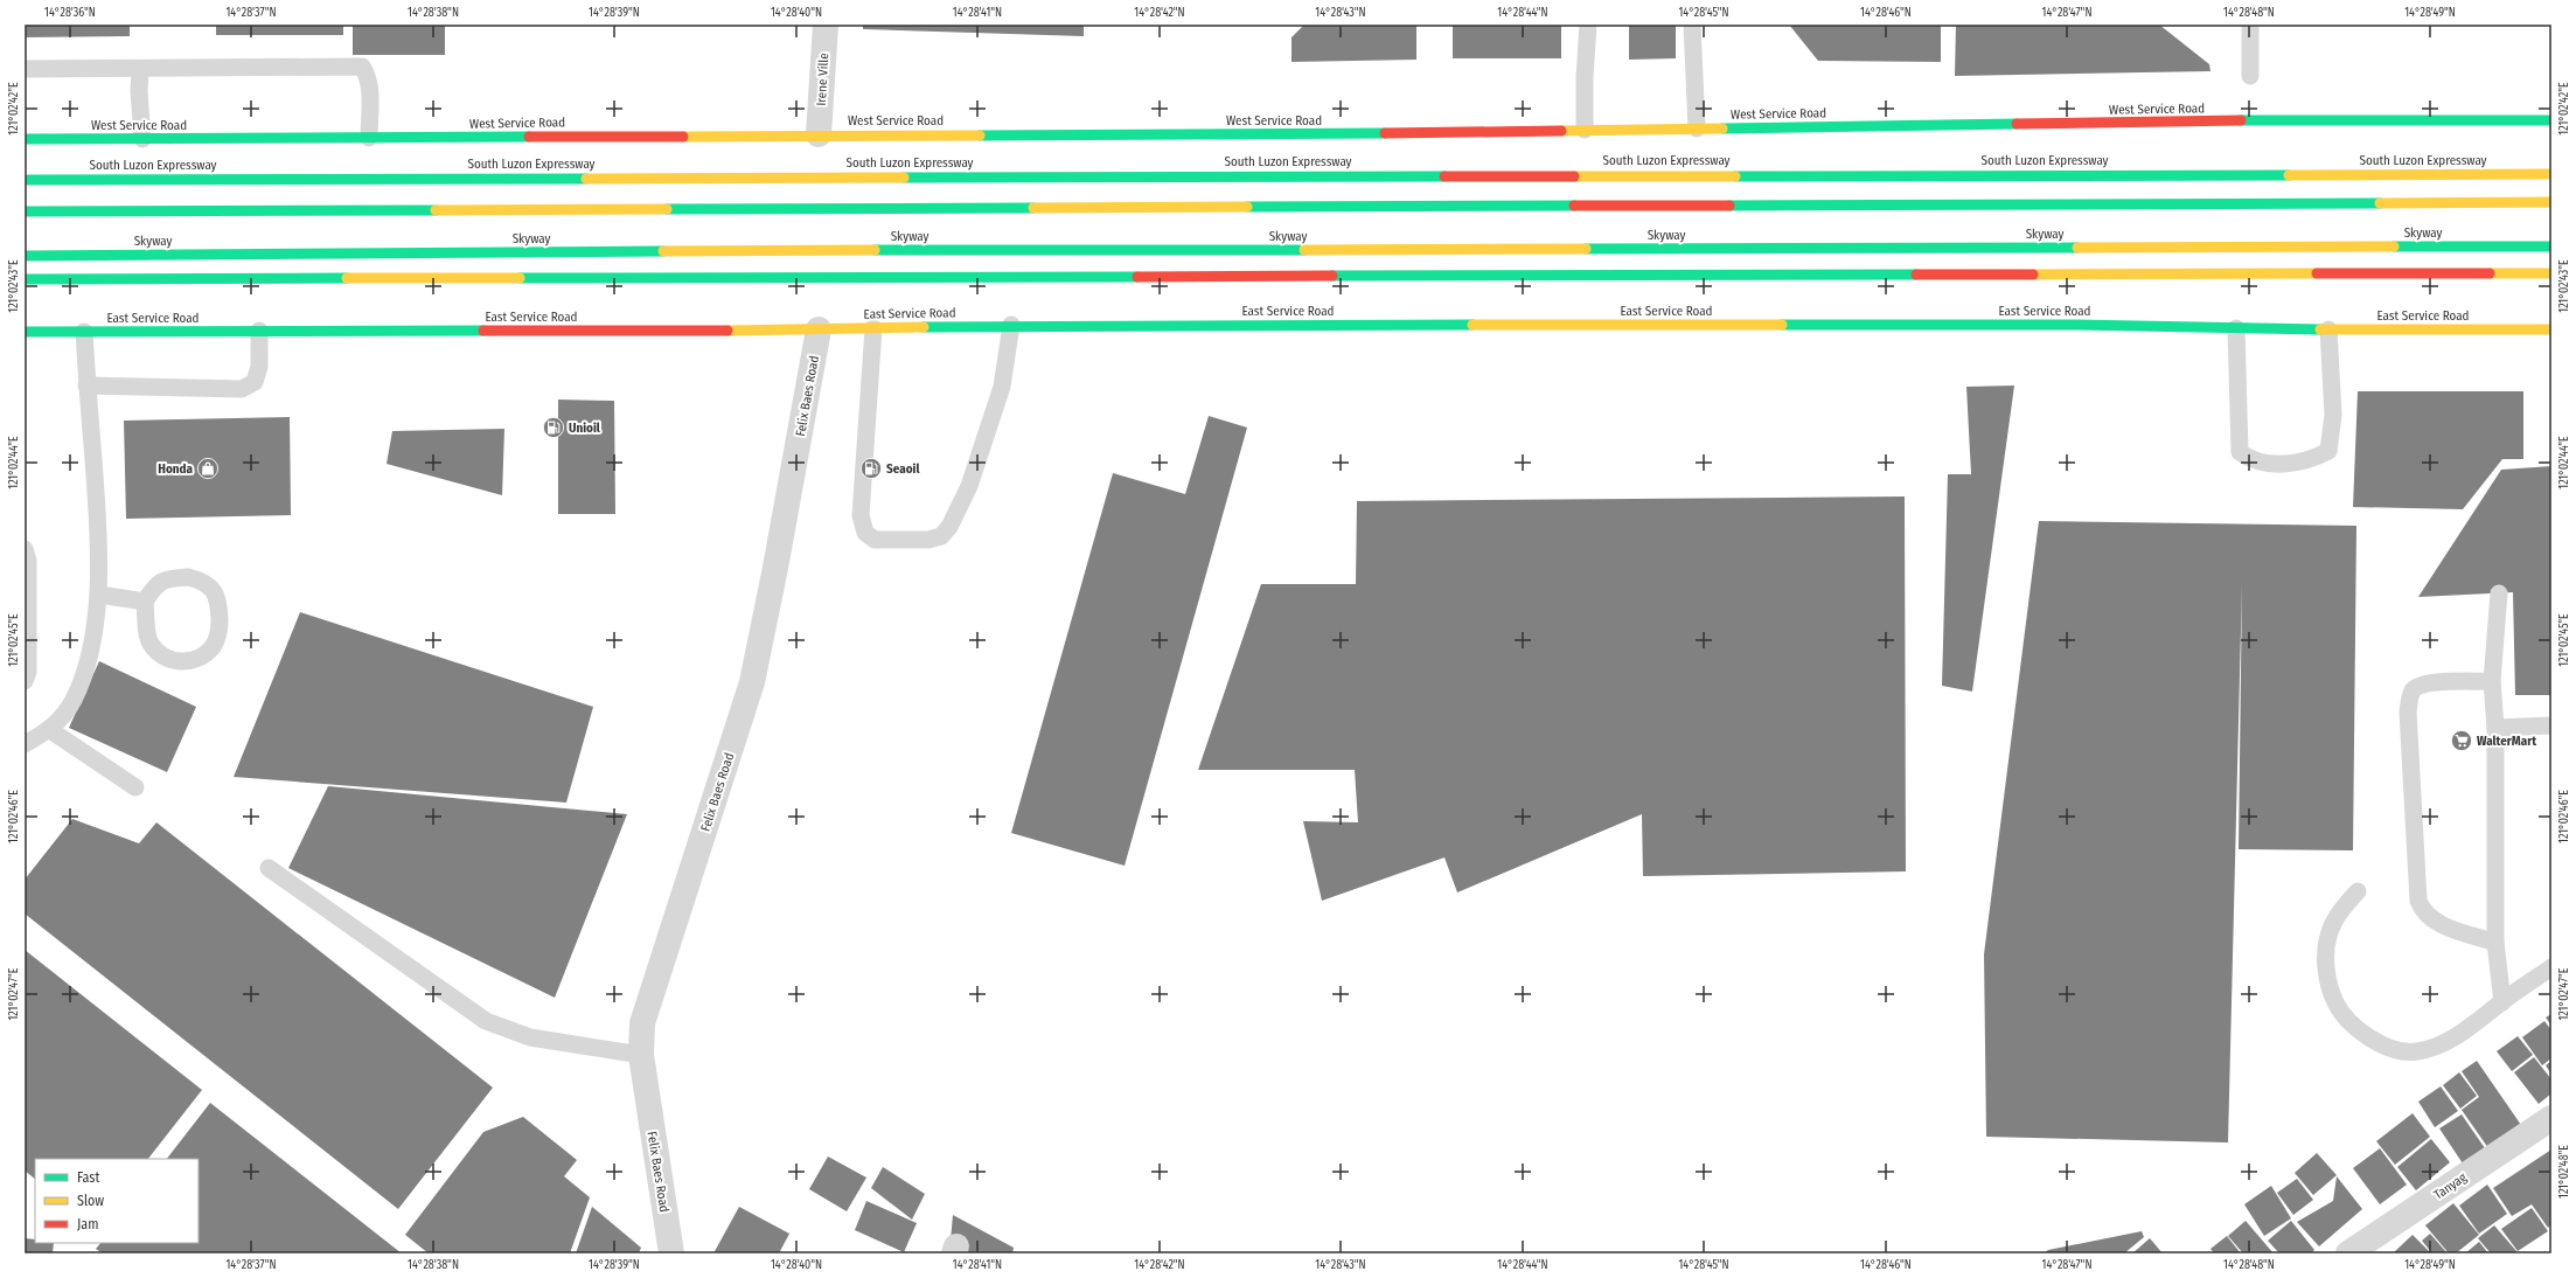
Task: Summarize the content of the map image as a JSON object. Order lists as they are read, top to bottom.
{
  "streets": {
    "main road": [
      "West Service Road",
      "South Luzon Expressway",
      "Skyway",
      "East Service Road"
    ],
    "street": ["Irene Ville", "Felix Baes Road", "Tanyag"]
  },
  "crossings": [
    ["Irene Ville", "West Service Road"],
    ["East Service Road", "Felix Baes Road"]
  ],
  "places": {
    "fuel station": ["Unioil", "Seaoil"],
    "shop": ["Honda"],
    "supermarket": ["WalterMart"]
  },
  "legend": ["Fast", "Slow", "Jam"],
  "coordinates": [
    "14°28'36\"N",
    "14°28'37\"N",
    "14°28'38\"N",
    "14°28'39\"N",
    "14°28'40\"N",
    "14°28'41\"N",
    "14°28'42\"N",
    "14°28'43\"N",
    "14°28'44\"N",
    "14°28'45\"N",
    "14°28'46\"N",
    "14°28'47\"N",
    "14°28'48\"N",
    "14°28'49\"N",
    "121°02'42\"E",
    "121°02'43\"E",
    "121°02'44\"E",
    "121°02'45\"E",
    "121°02'46\"E",
    "121°02'47\"E",
    "121°02'48\"E"
  ]
}
